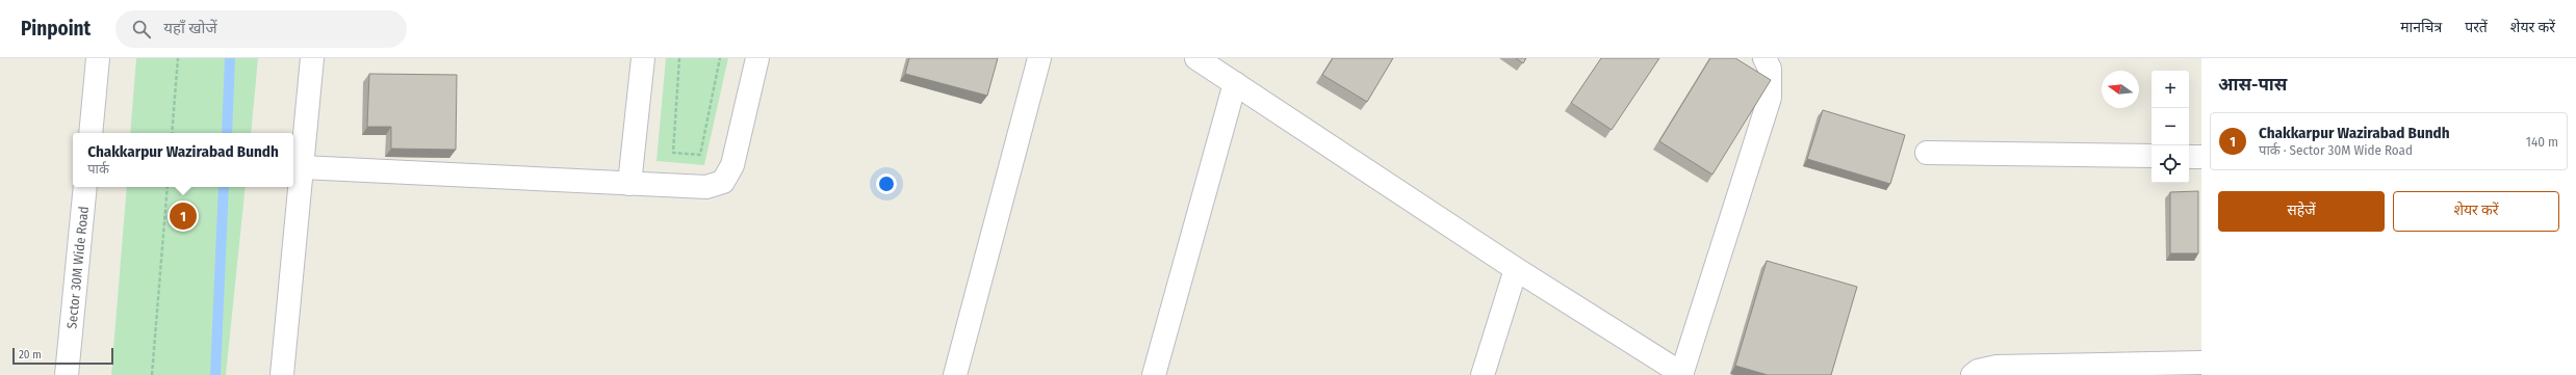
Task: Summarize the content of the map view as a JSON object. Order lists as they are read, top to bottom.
{
  "streets": {
    "street": ["Sector 30M Wide Road"]
  },
  "scale_bar": "20 m",
  "north": "left",
  "page": {
    "header": "Pinpoint",
    "search": "यहाँ खोजें",
    "nav": ["मानचित्र", "परतें", "शेयर करें"],
    "heading": "आस-पास",
    "map_buttons": ["+", "−"],
    "list": [
      {
        "mark": "1",
        "name": "Chakkarpur Wazirabad Bundh",
        "note": "पार्क · Sector 30M Wide Road",
        "value": "140 m"
      }
    ],
    "popup": ["Chakkarpur Wazirabad Bundh", "पार्क"],
    "buttons": ["सहेजें", "शेयर करें"],
    "pins": "1",
    "scale": "20 m"
  }
}
